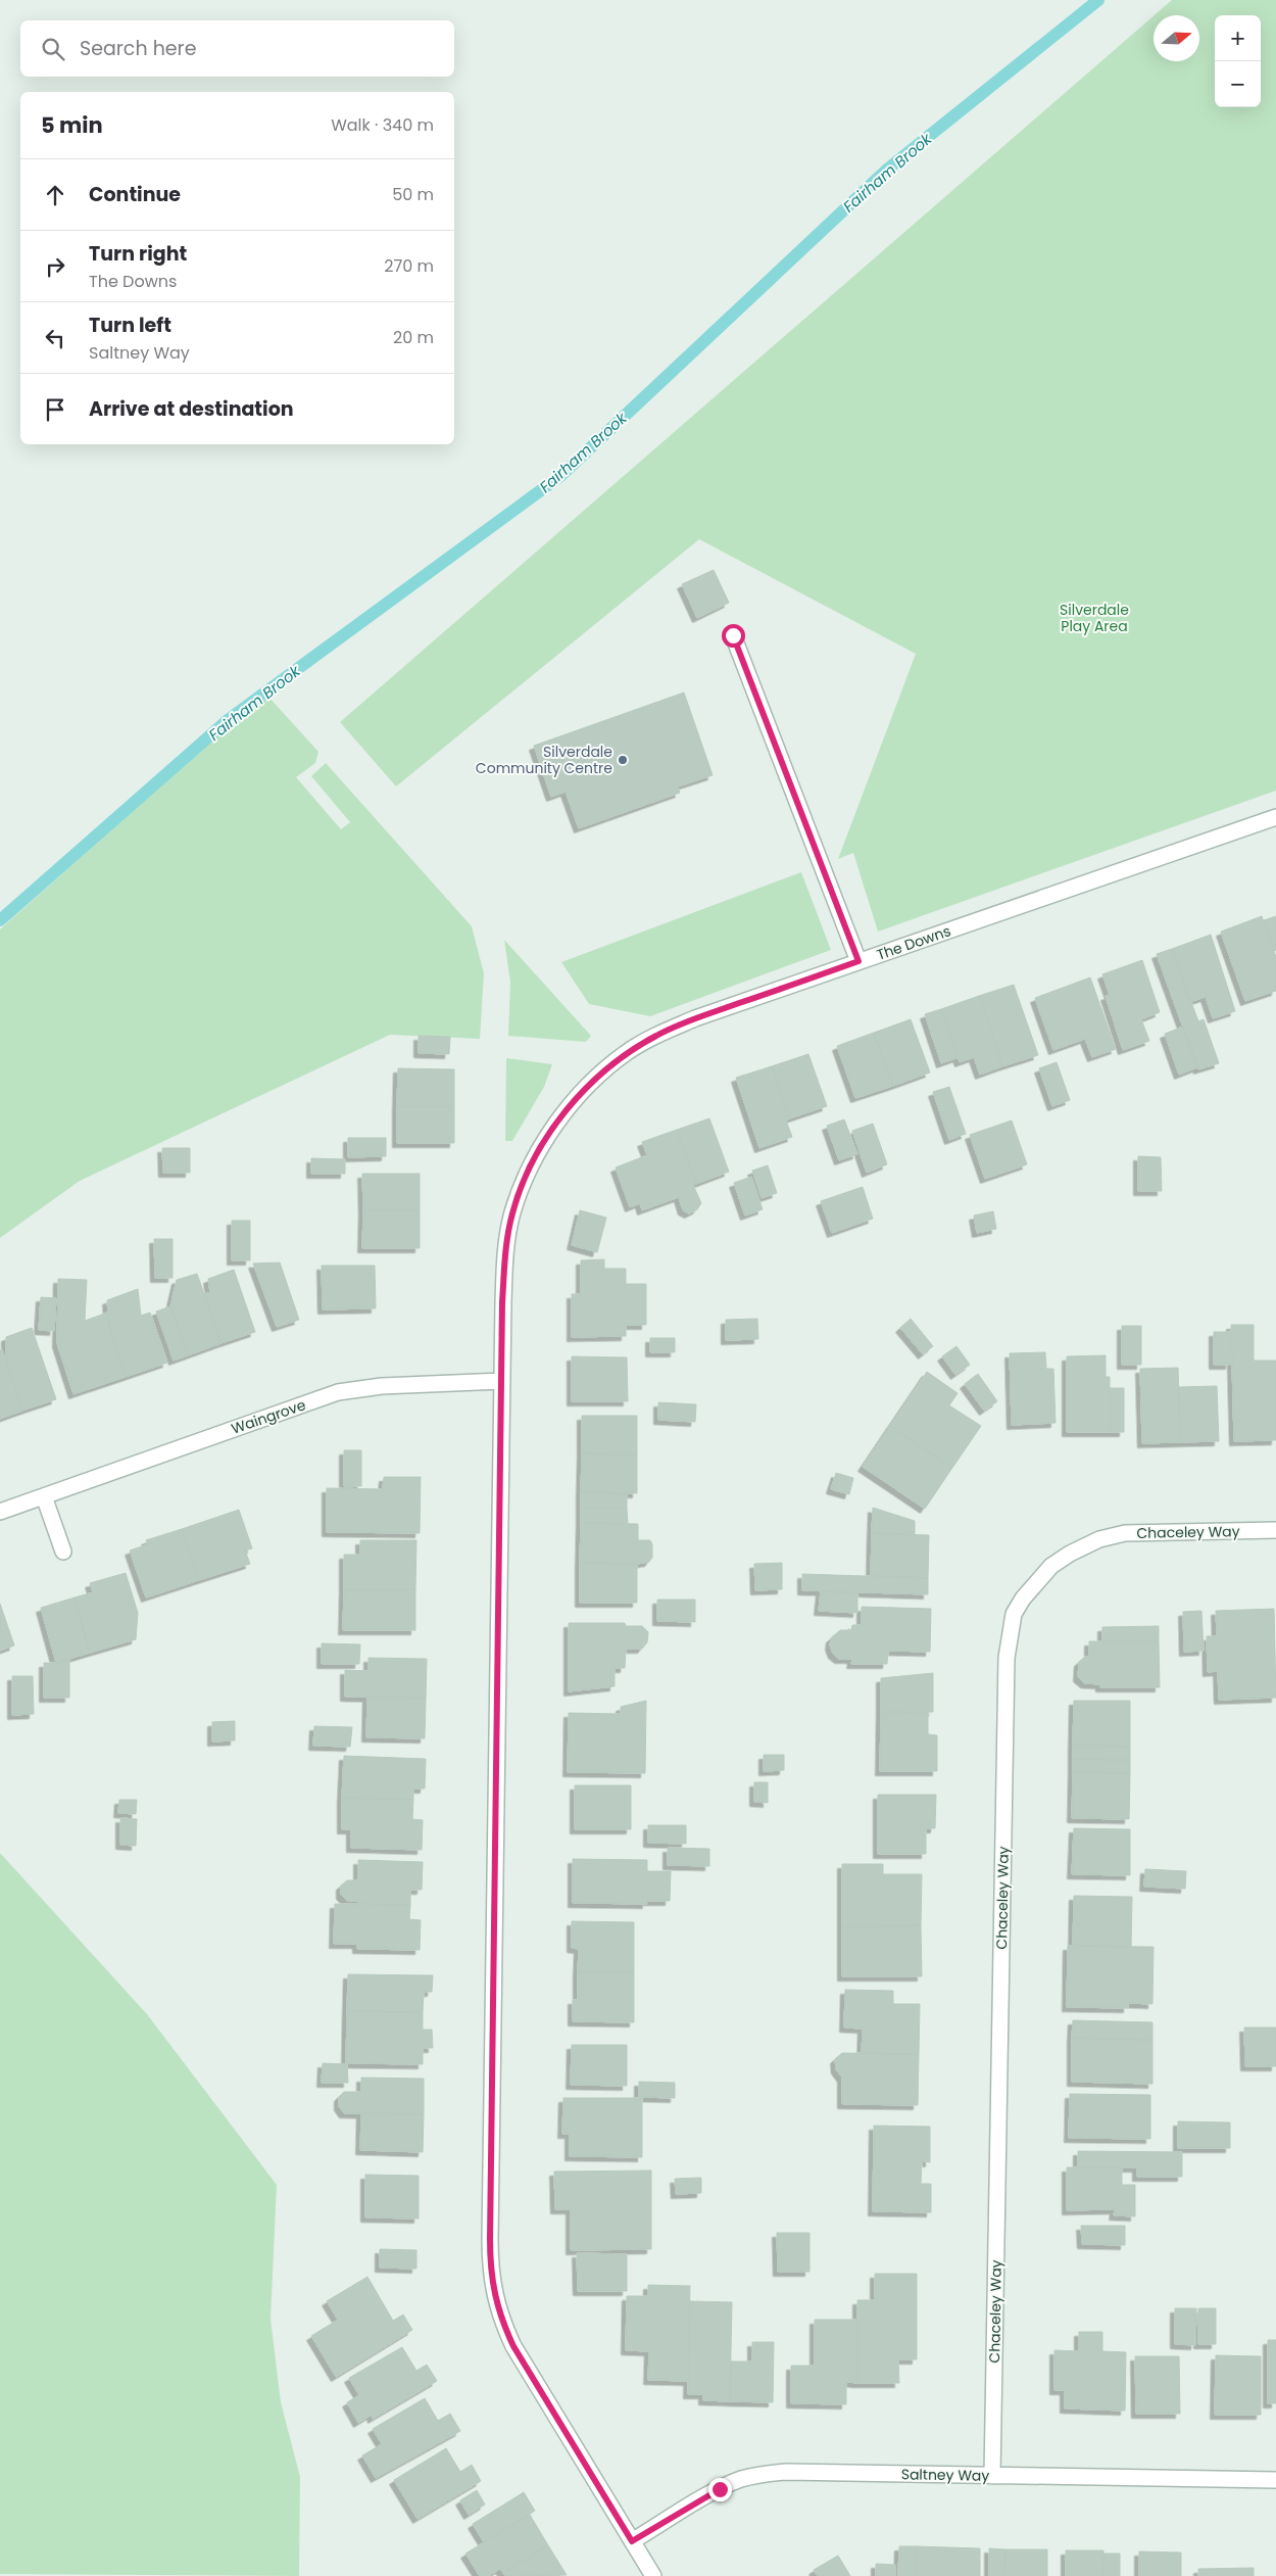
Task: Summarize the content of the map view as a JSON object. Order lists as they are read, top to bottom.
{
  "streets": {
    "street": [
      "The Downs",
      "Waingrove",
      "Chaceley Way",
      "Saltney Way"
    ]
  },
  "crossings": [
    ["The Downs", "Waingrove"],
    ["The Downs", "Saltney Way"],
    ["Chaceley Way", "Saltney Way"]
  ],
  "water": ["Fairham Brook"],
  "parks": ["Silverdale Play Area"],
  "places": ["Silverdale Community Centre"],
  "north": "right",
  "page": {
    "map_buttons": ["+", "−"],
    "search": "Search here",
    "heading": ["5 min", "Walk · 340 m"],
    "list": [
      ["Continue", "50 m"],
      ["Turn right", "The Downs", "270 m"],
      ["Turn left", "Saltney Way", "20 m"],
      "Arrive at destination"
    ]
  }
}
